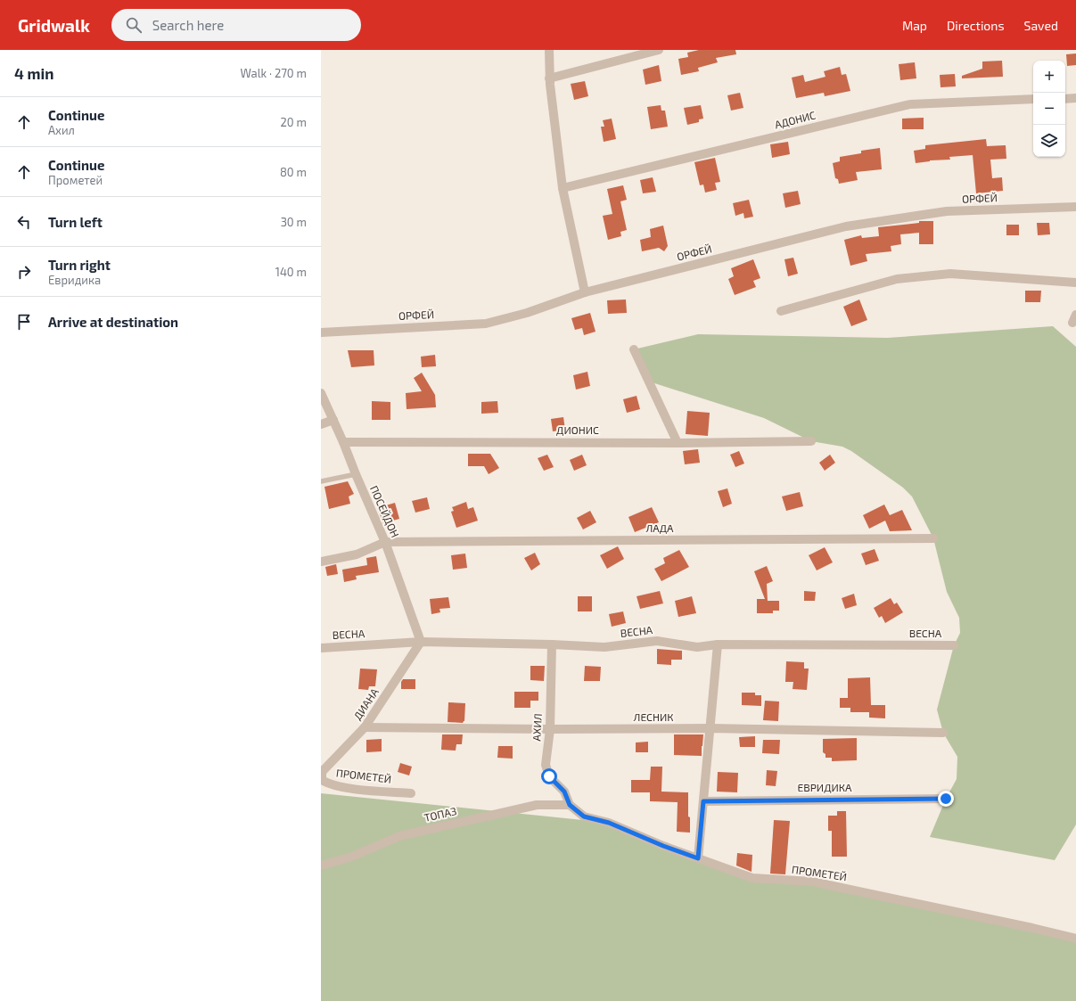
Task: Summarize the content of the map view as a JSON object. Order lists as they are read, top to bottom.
{
  "streets": {
    "street": [
      "АДОНИС",
      "ОРФЕЙ",
      "ДИОНИС",
      "ПОСЕЙДОН",
      "ЛАДА",
      "ВЕСНА",
      "ДИАНА",
      "ЛЕСНИК",
      "АХИЛ",
      "ПРОМЕТЕЙ",
      "ЕВРИДИКА",
      "ТОПАЗ"
    ]
  },
  "crossings": [
    ["ДИОНИС", "ПОСЕЙДОН"],
    ["ПОСЕЙДОН", "ЛАДА"],
    ["ПОСЕЙДОН", "ВЕСНА"],
    ["ПОСЕЙДОН", "ДИАНА"],
    ["ВЕСНА", "ДИАНА"],
    ["ВЕСНА", "АХИЛ"],
    ["ДИАНА", "ЛЕСНИК"],
    ["ДИАНА", "ПРОМЕТЕЙ"],
    ["ЛЕСНИК", "АХИЛ"],
    ["АХИЛ", "ПРОМЕТЕЙ"],
    ["АХИЛ", "ТОПАЗ"],
    ["ПРОМЕТЕЙ", "ТОПАЗ"]
  ],
  "page": {
    "header": "Gridwalk",
    "search": "Search here",
    "nav": ["Map", "Directions", "Saved"],
    "heading": ["4 min", "Walk · 270 m"],
    "map_buttons": ["+", "−"],
    "list": [
      ["Continue", "Ахил", "20 m"],
      ["Continue", "Прометей", "80 m"],
      ["Turn left", "30 m"],
      ["Turn right", "Евридика", "140 m"],
      "Arrive at destination"
    ]
  }
}
